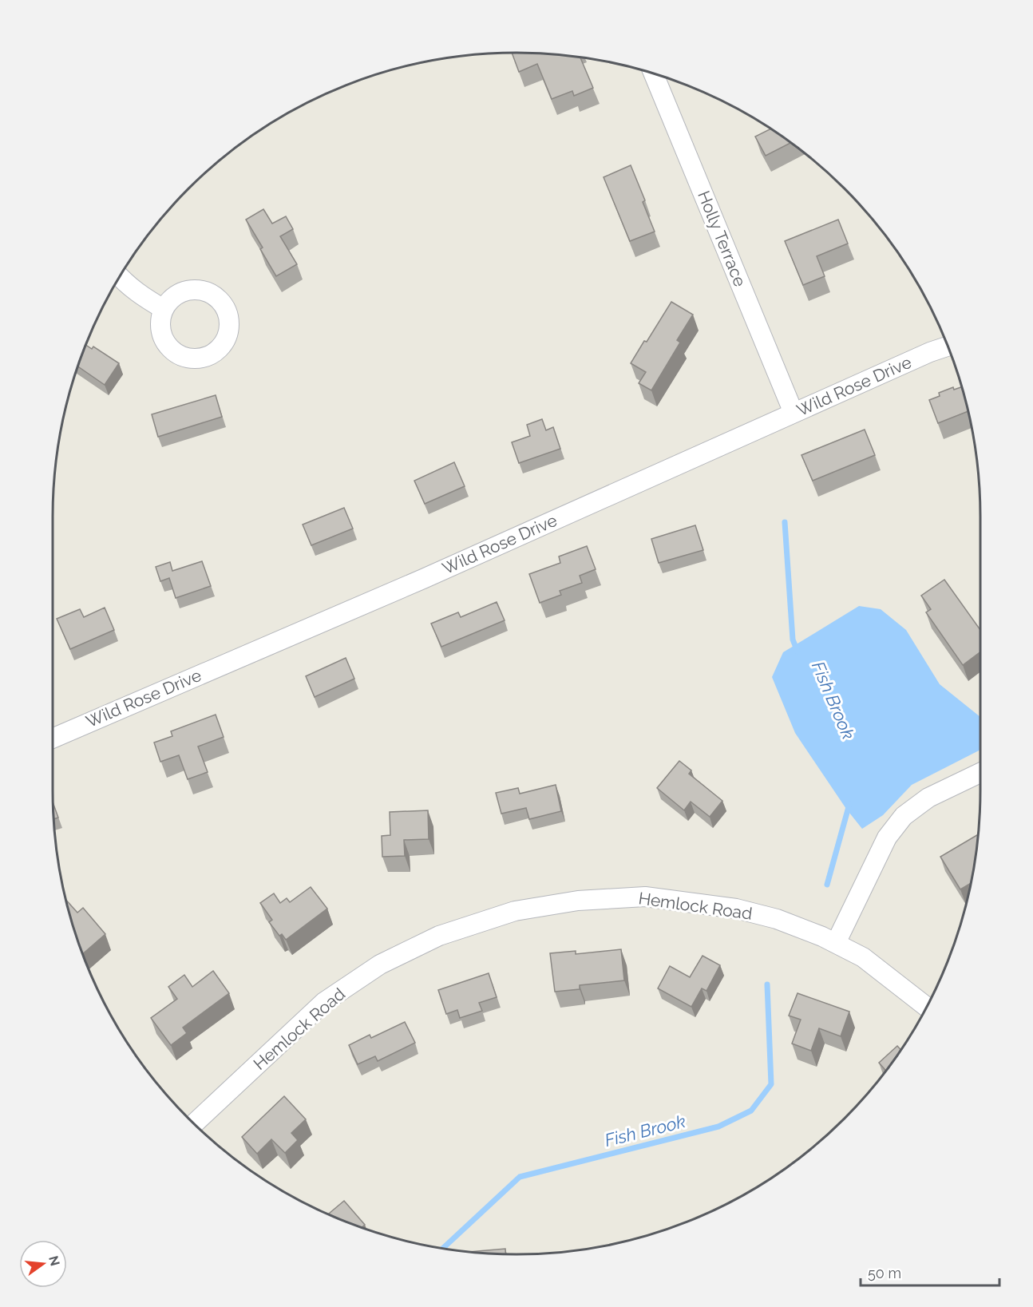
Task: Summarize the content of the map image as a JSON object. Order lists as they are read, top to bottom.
{
  "streets": {
    "street": ["Holly Terrace", "Wild Rose Drive", "Hemlock Road"]
  },
  "crossings": [
    ["Holly Terrace", "Wild Rose Drive"]
  ],
  "water": ["Fish Brook"],
  "scale_bar": "50 m",
  "north": "right"
}
